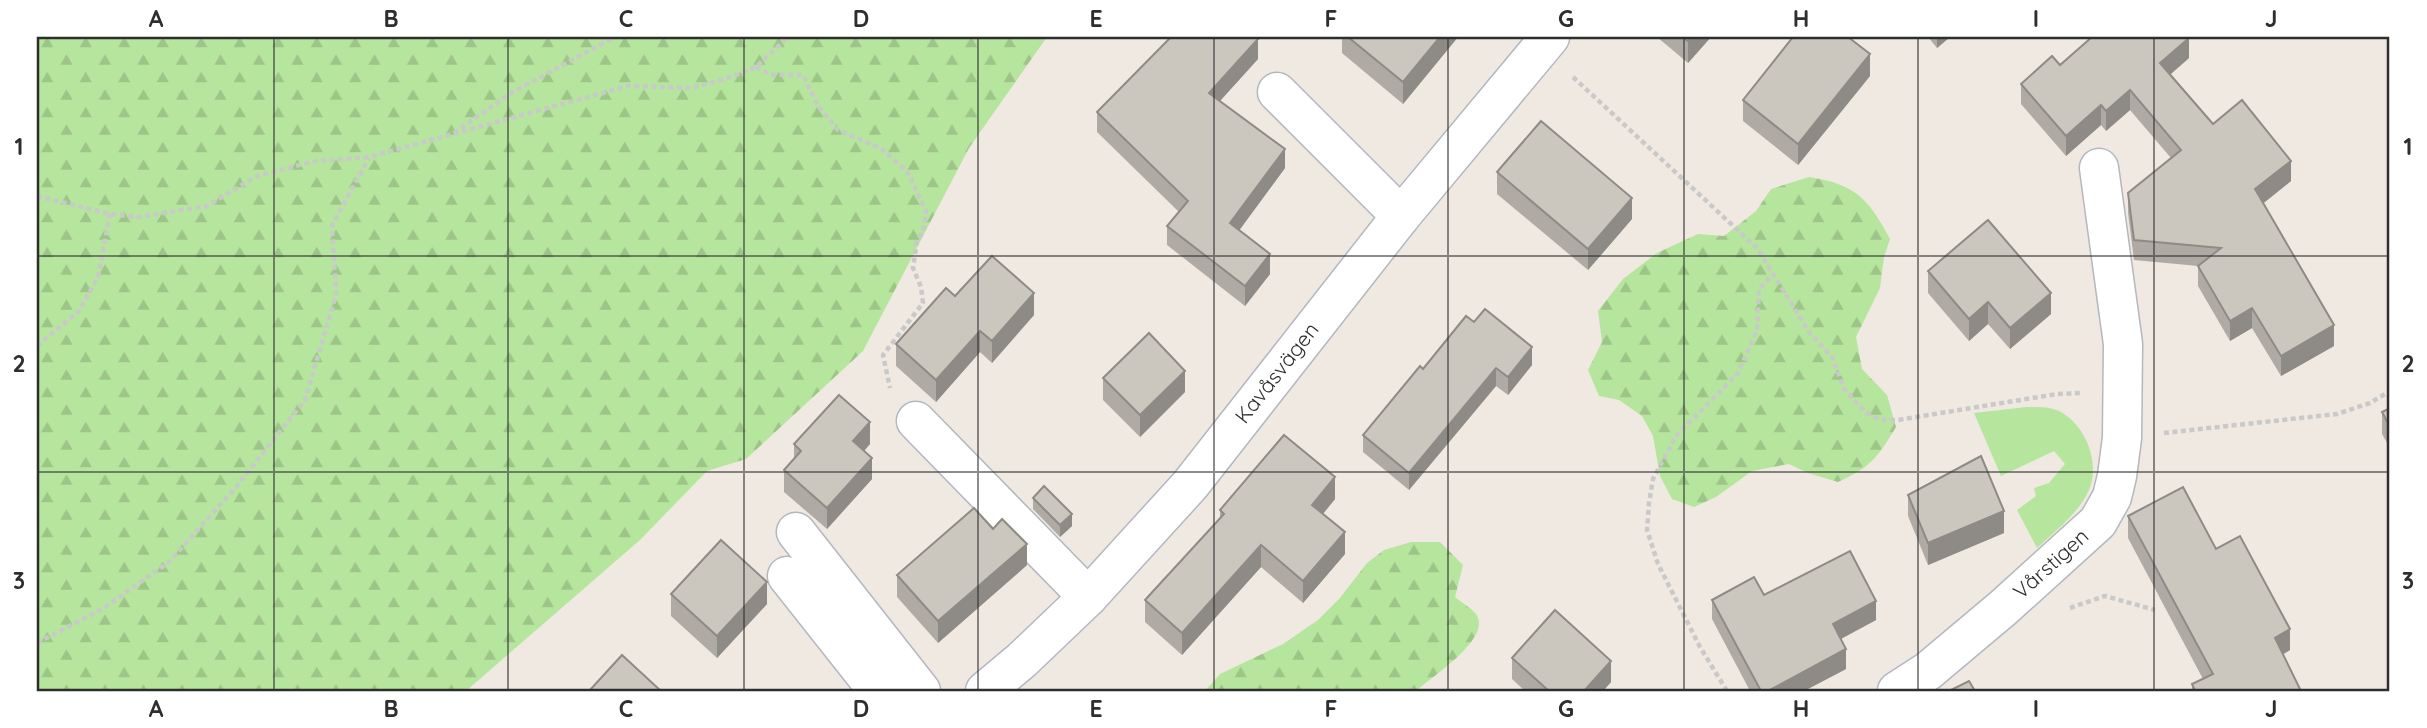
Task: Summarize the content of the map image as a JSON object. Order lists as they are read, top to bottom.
{
  "streets": {
    "street": ["Kavåsvägen", "Vårstigen"]
  },
  "grid": {
    "columns": [
      "A",
      "B",
      "C",
      "D",
      "E",
      "F",
      "G",
      "H",
      "I",
      "J"
    ],
    "rows": ["1", "2", "3"]
  }
}
